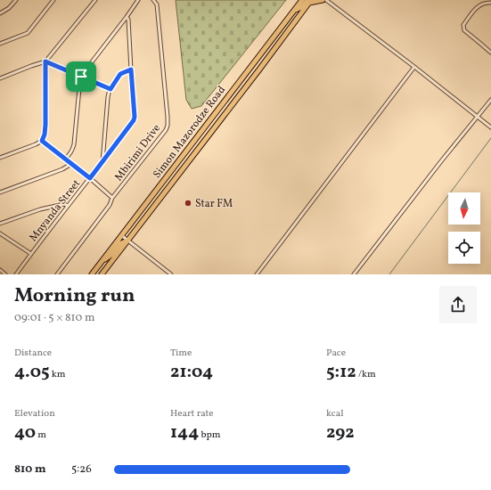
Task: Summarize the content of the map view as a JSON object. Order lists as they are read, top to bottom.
{
  "streets": {
    "highway": ["Simon Mazorodze Road"],
    "street": ["Mbirimi Drive", "Mnyanda Street"]
  },
  "places": ["Star FM"],
  "north": "bottom",
  "page": {
    "heading": ["Morning run", "09:01 · 5 × 810 m"],
    "stats": [
      ["Distance", "4.05 km"],
      ["Time", "21:04"],
      ["Pace", "5:12 /km"],
      ["Elevation", "40 m"],
      ["Heart rate", "144 bpm"],
      ["kcal", "292"]
    ],
    "list": [
      {
        "name": "810 m",
        "note": "5:26"
      }
    ]
  }
}
